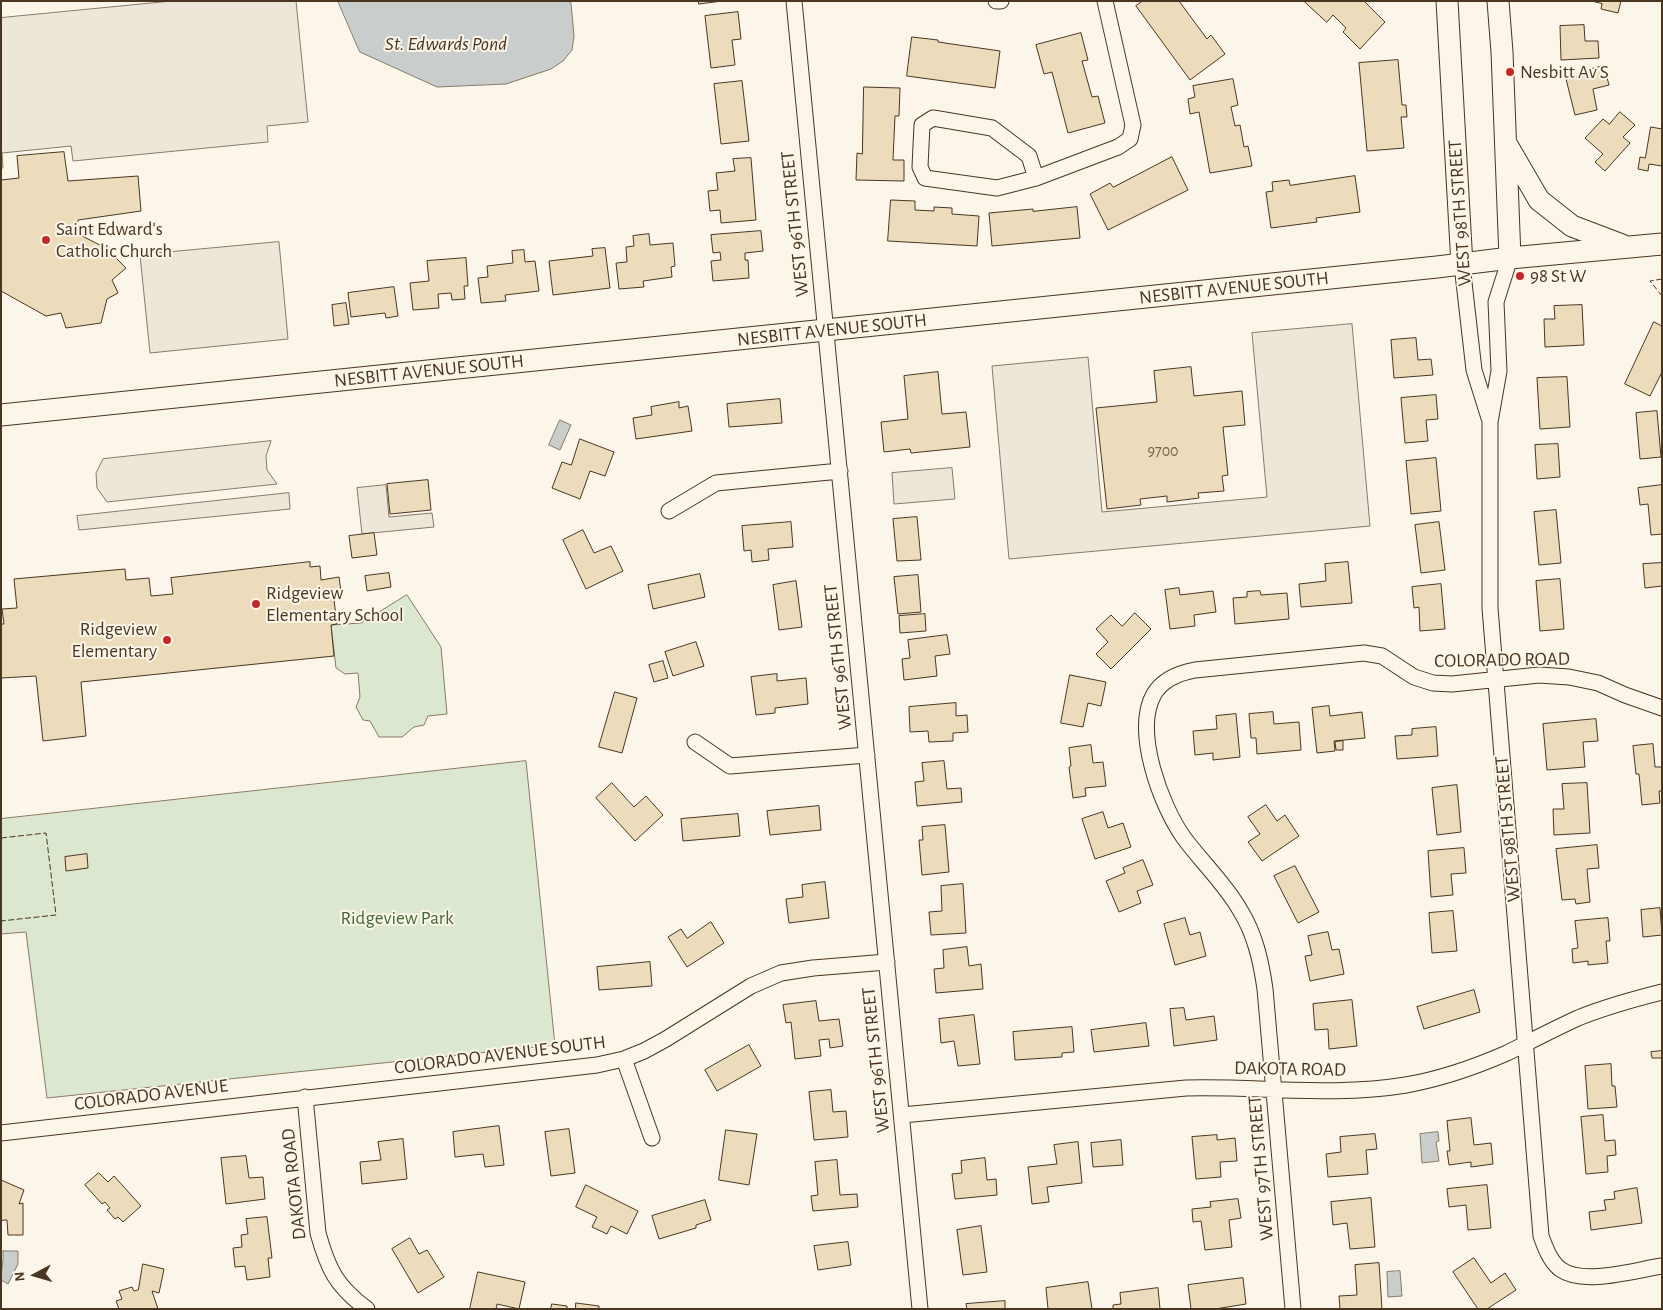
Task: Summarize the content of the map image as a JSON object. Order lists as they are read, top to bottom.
{
  "streets": {
    "street": [
      "WEST 98TH STREET",
      "WEST 96TH STREET",
      "NESBITT AVENUE SOUTH",
      "COLORADO ROAD",
      "COLORADO AVENUE SOUTH",
      "DAKOTA ROAD",
      "COLORADO AVENUE",
      "WEST 97TH STREET"
    ]
  },
  "crossings": [
    ["WEST 98TH STREET", "NESBITT AVENUE SOUTH"],
    ["WEST 98TH STREET", "COLORADO ROAD"],
    ["WEST 98TH STREET", "DAKOTA ROAD"],
    ["WEST 96TH STREET", "NESBITT AVENUE SOUTH"],
    ["WEST 96TH STREET", "COLORADO AVENUE SOUTH"],
    ["WEST 96TH STREET", "DAKOTA ROAD"],
    ["COLORADO ROAD", "WEST 97TH STREET"],
    ["COLORADO AVENUE SOUTH", "DAKOTA ROAD"],
    ["COLORADO AVENUE SOUTH", "COLORADO AVENUE"],
    ["DAKOTA ROAD", "COLORADO AVENUE"],
    ["DAKOTA ROAD", "WEST 97TH STREET"]
  ],
  "water": ["St. Edwards Pond"],
  "parks": ["Ridgeview Park"],
  "places": [
    "Nesbitt Av S",
    "Saint Edward's Catholic Church",
    "98 St W",
    "Ridgeview Elementary School",
    "Ridgeview Elementary"
  ],
  "house_numbers": ["9700"],
  "north": "left"
}
